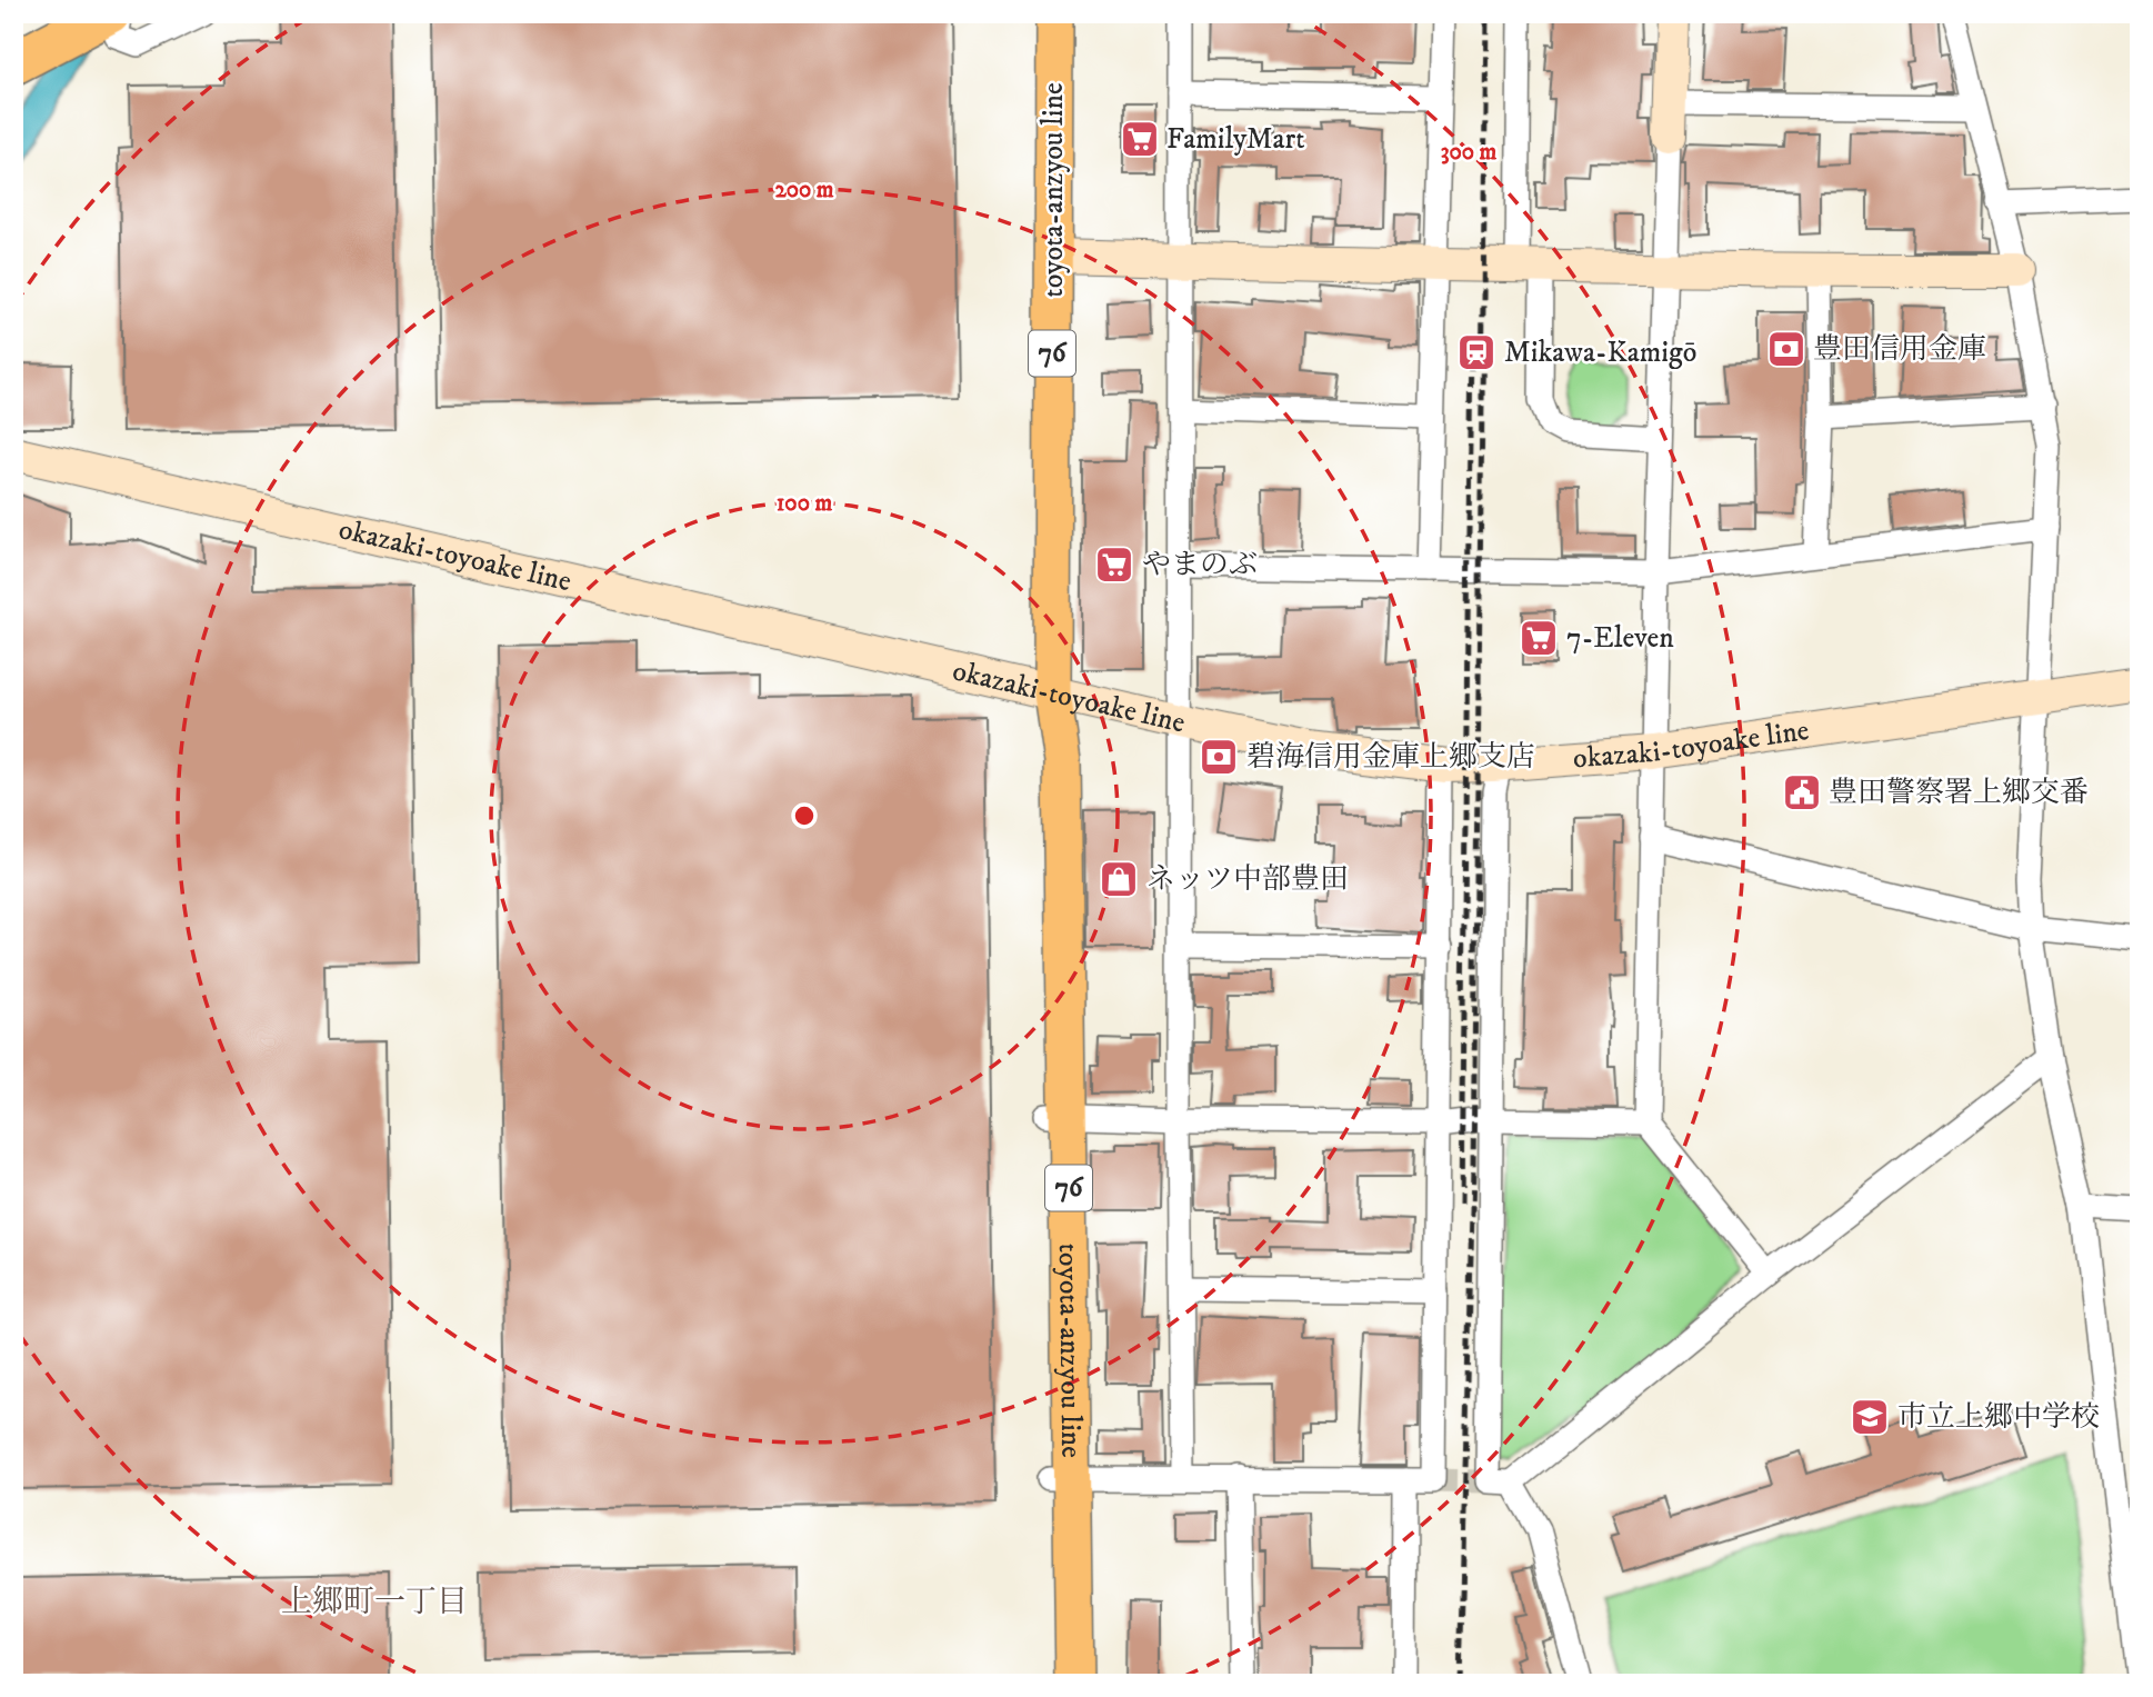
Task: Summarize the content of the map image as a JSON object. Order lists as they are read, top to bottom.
{
  "streets": {
    "main road": ["toyota-anzyou line", "76", "okazaki-toyoake line"]
  },
  "crossings": [
    ["toyota-anzyou line", "okazaki-toyoake line"]
  ],
  "districts": ["上郷町一丁目"],
  "places": {
    "supermarket": ["FamilyMart", "やまのぶ", "7-Eleven"],
    "bank": ["豊田信用金庫", "碧海信用金庫上郷支店"],
    "station": ["Mikawa-Kamigō"],
    "public building": ["豊田警察署上郷交番"],
    "shop": ["ネッツ中部豊田"],
    "school or university": ["市立上郷中学校"]
  },
  "rings": ["300 m", "200 m", "100 m"]
}
